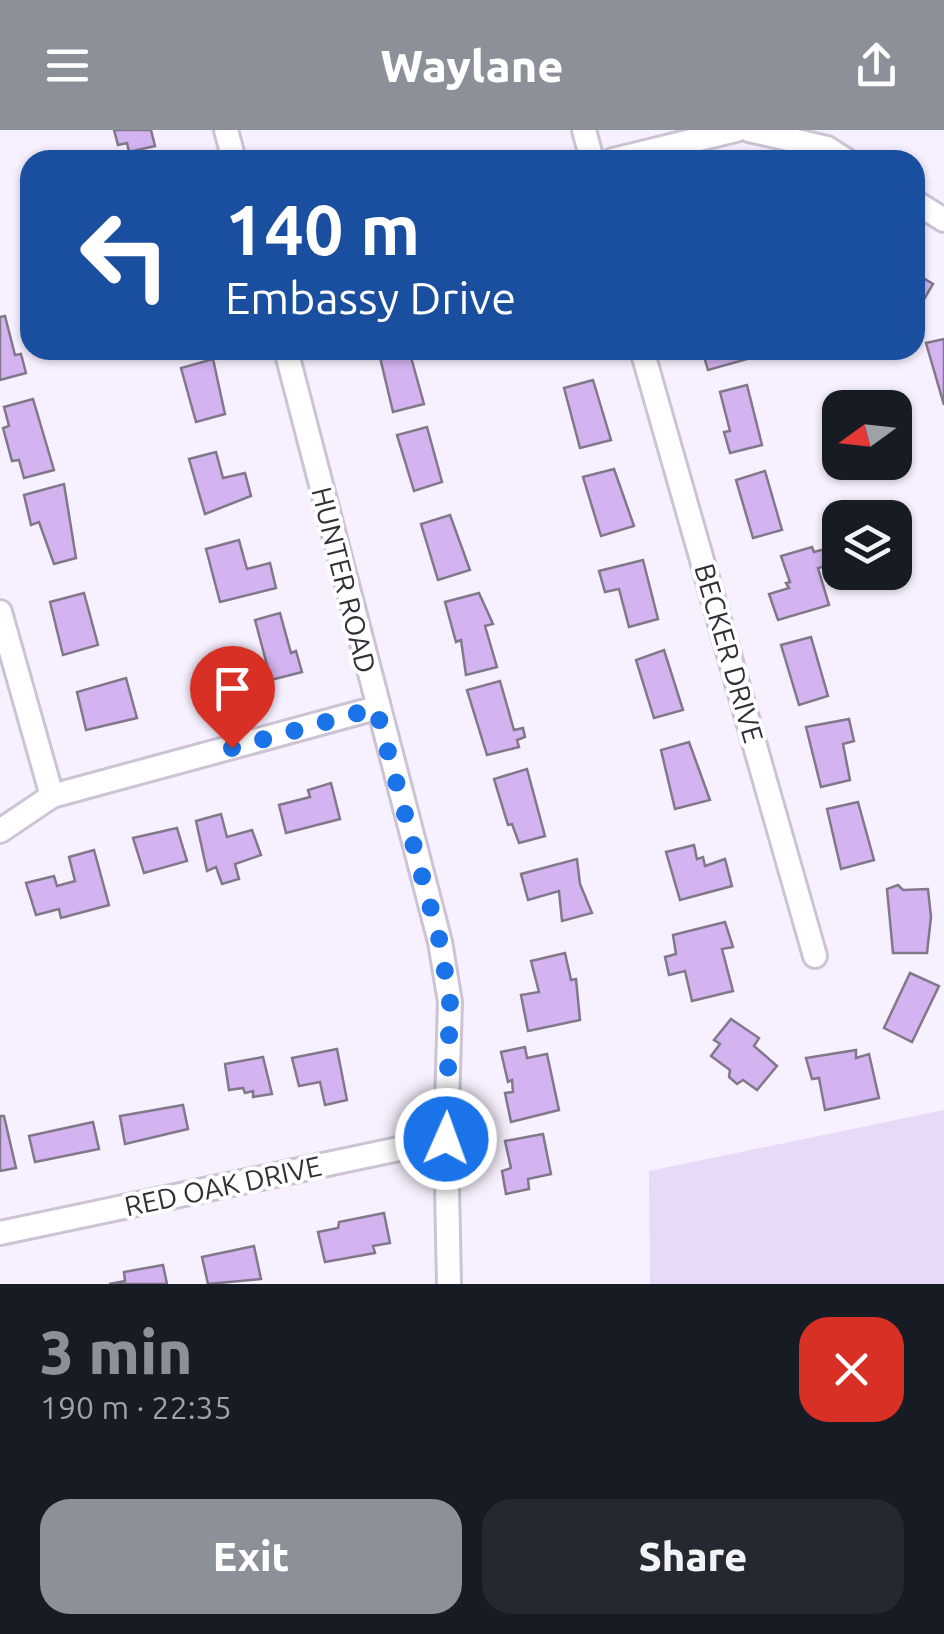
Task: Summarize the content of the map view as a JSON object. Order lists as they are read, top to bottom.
{
  "streets": {
    "street": ["HUNTER ROAD", "BECKER DRIVE", "RED OAK DRIVE"]
  },
  "crossings": [
    ["HUNTER ROAD", "RED OAK DRIVE"]
  ],
  "north": "left",
  "page": {
    "header": "Waylane",
    "turn": ["140 m", "Embassy Drive"],
    "heading": ["3 min", "190 m · 22:35"],
    "buttons": ["Exit", "Share"]
  }
}
